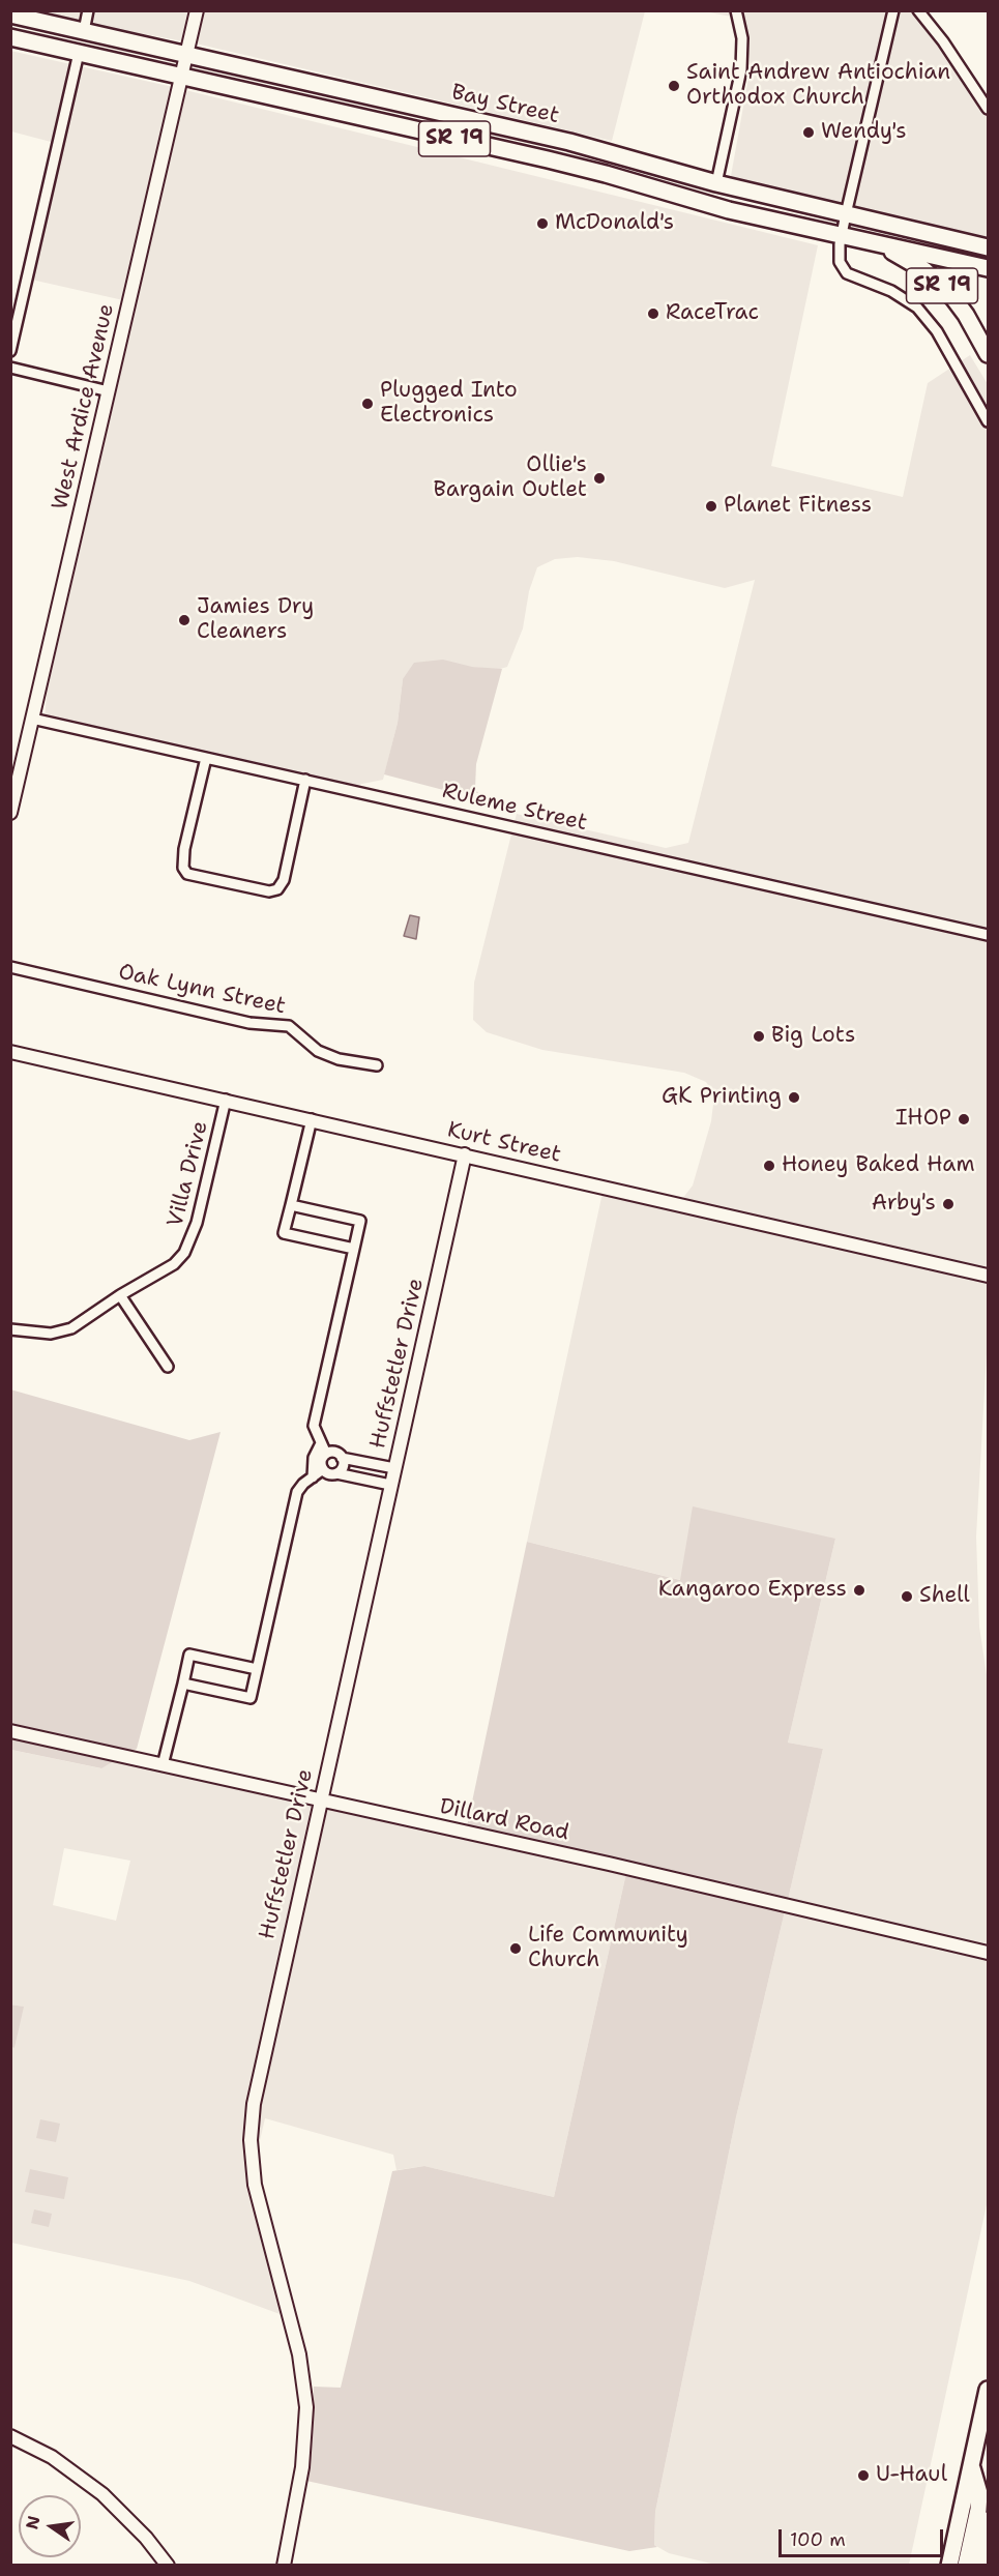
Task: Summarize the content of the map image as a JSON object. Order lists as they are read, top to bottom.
{
  "streets": {
    "main road": ["Bay Street", "SR 19"],
    "street": [
      "West Ardice Avenue",
      "Ruleme Street",
      "Oak Lynn Street",
      "Kurt Street",
      "Villa Drive",
      "Huffstetler Drive",
      "Dillard Road"
    ]
  },
  "crossings": [
    ["Bay Street", "SR 19"],
    ["Bay Street", "West Ardice Avenue"],
    ["West Ardice Avenue", "Ruleme Street"],
    ["Kurt Street", "Villa Drive"],
    ["Kurt Street", "Huffstetler Drive"],
    ["Huffstetler Drive", "Dillard Road"]
  ],
  "places": [
    "Saint Andrew Antiochian Orthodox Church",
    "Wendy's",
    "McDonald's",
    "RaceTrac",
    "Plugged Into Electronics",
    "Ollie's Bargain Outlet",
    "Planet Fitness",
    "Jamies Dry Cleaners",
    "Big Lots",
    "GK Printing",
    "IHOP",
    "Honey Baked Ham",
    "Arby's",
    "Kangaroo Express",
    "Shell",
    "Life Community Church",
    "U-Haul"
  ],
  "scale_bar": "100 m",
  "north": "left"
}
